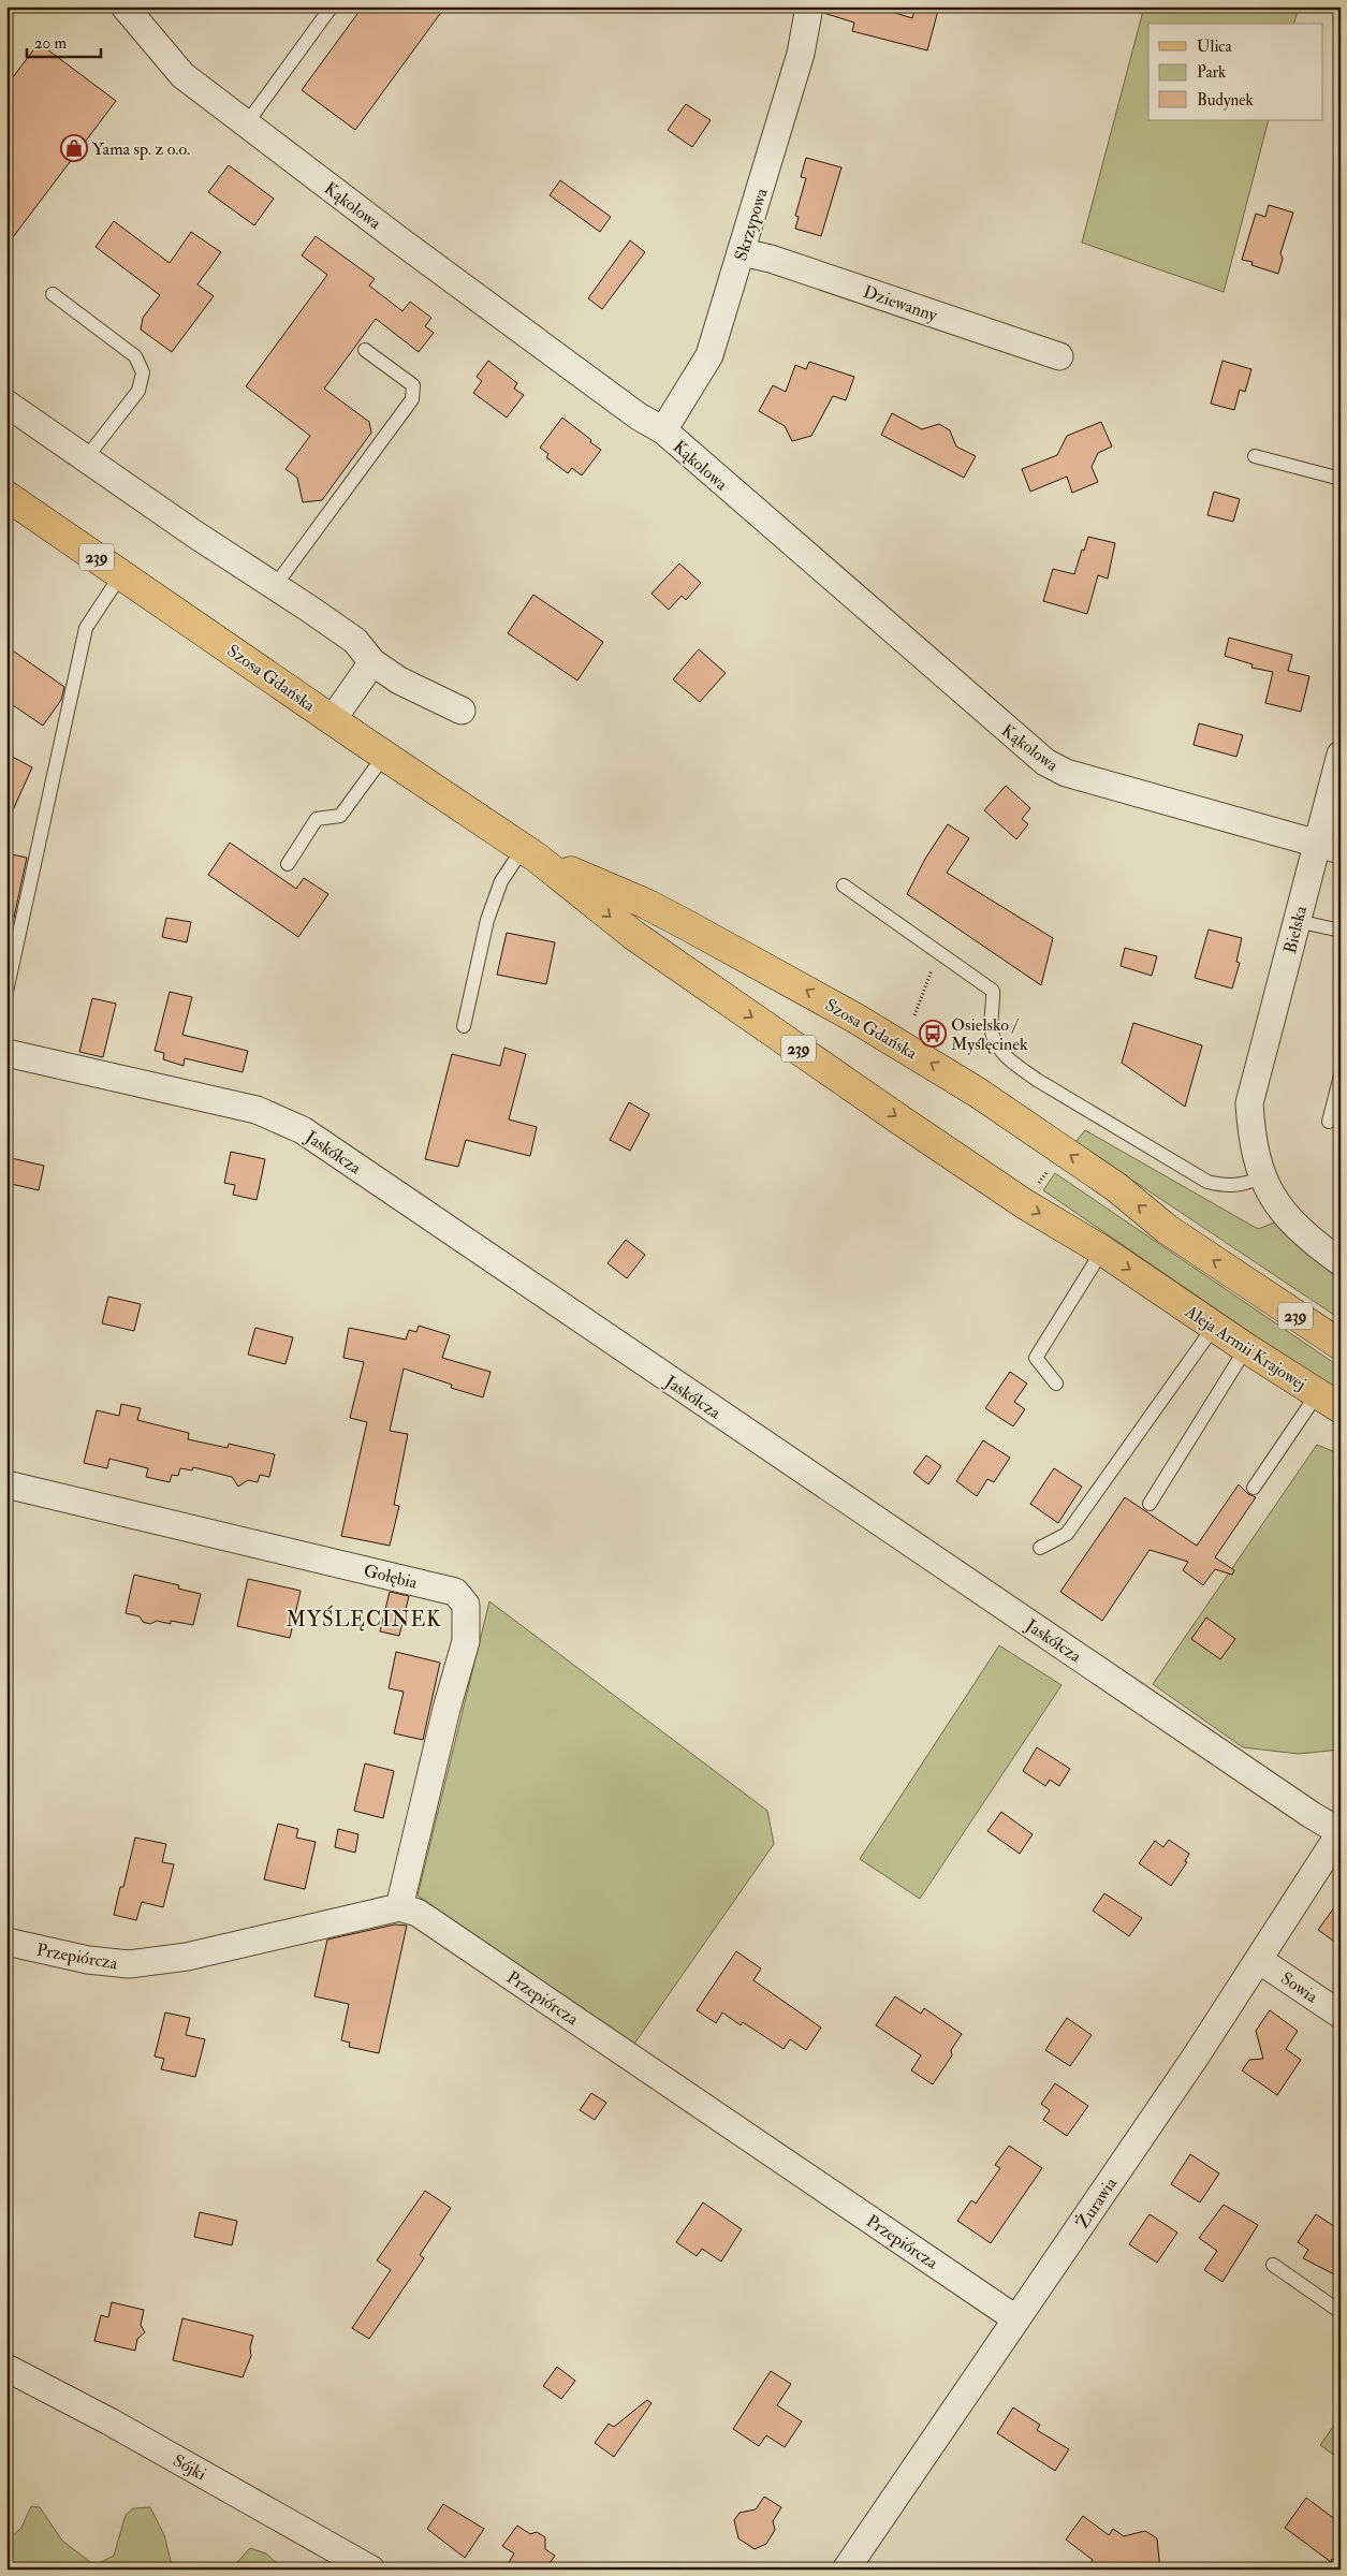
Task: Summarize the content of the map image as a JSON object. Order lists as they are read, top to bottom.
{
  "streets": {
    "main road": ["239", "Szosa Gdańska", "Aleja Armii Krajowej"],
    "street": [
      "Kąkolowa",
      "Skrzypowa",
      "Dziewanny",
      "Bielska",
      "Jaskółcza",
      "Gołębia",
      "Przepiórcza",
      "Sowia",
      "Żurawia",
      "Sójki"
    ]
  },
  "crossings": [
    ["Kąkolowa", "Skrzypowa"],
    ["Kąkolowa", "Bielska"],
    ["Skrzypowa", "Dziewanny"],
    ["Szosa Gdańska", "Aleja Armii Krajowej"],
    ["Jaskółcza", "Żurawia"],
    ["Gołębia", "Przepiórcza"],
    ["Przepiórcza", "Żurawia"],
    ["Sowia", "Żurawia"]
  ],
  "districts": ["MYŚLĘCINEK"],
  "places": {
    "shop": ["Yama sp. z o.o."],
    "bus stop": ["Osielsko / Myślęcinek"]
  },
  "legend": ["Ulica", "Park", "Budynek"],
  "scale_bar": "20 m"
}
